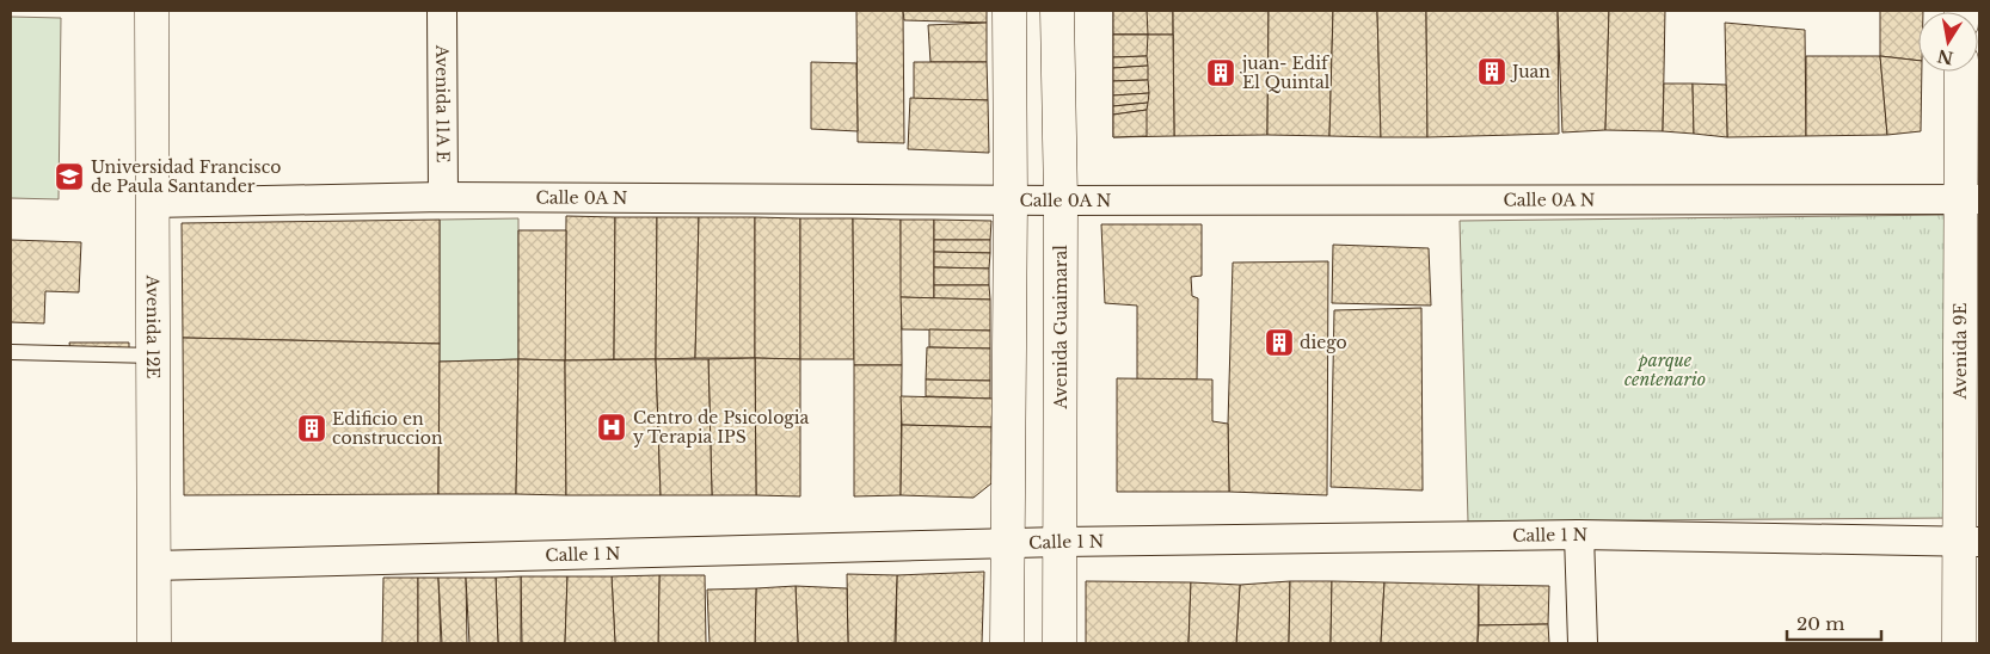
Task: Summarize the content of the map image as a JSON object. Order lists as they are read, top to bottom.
{
  "streets": {
    "street": [
      "Avenida 11A E",
      "Calle 0A N",
      "Avenida 12E",
      "Avenida Guaimaral",
      "Avenida 9E",
      "Calle 1 N"
    ]
  },
  "crossings": [
    ["Avenida 11A E", "Calle 0A N"],
    ["Calle 0A N", "Avenida 12E"],
    ["Calle 0A N", "Avenida Guaimaral"],
    ["Calle 0A N", "Avenida 9E"],
    ["Avenida 12E", "Calle 1 N"],
    ["Avenida Guaimaral", "Calle 1 N"],
    ["Avenida 9E", "Calle 1 N"]
  ],
  "parks": ["parque centenario"],
  "places": {
    "building": [
      "Juan",
      "juan- Edif El Quintal",
      "diego",
      "Edificio en construccion"
    ],
    "school or university": ["Universidad Francisco de Paula Santander"],
    "hospital": ["Centro de Psicologia y Terapia IPS"]
  },
  "scale_bar": "20 m",
  "north": "bottom"
}
